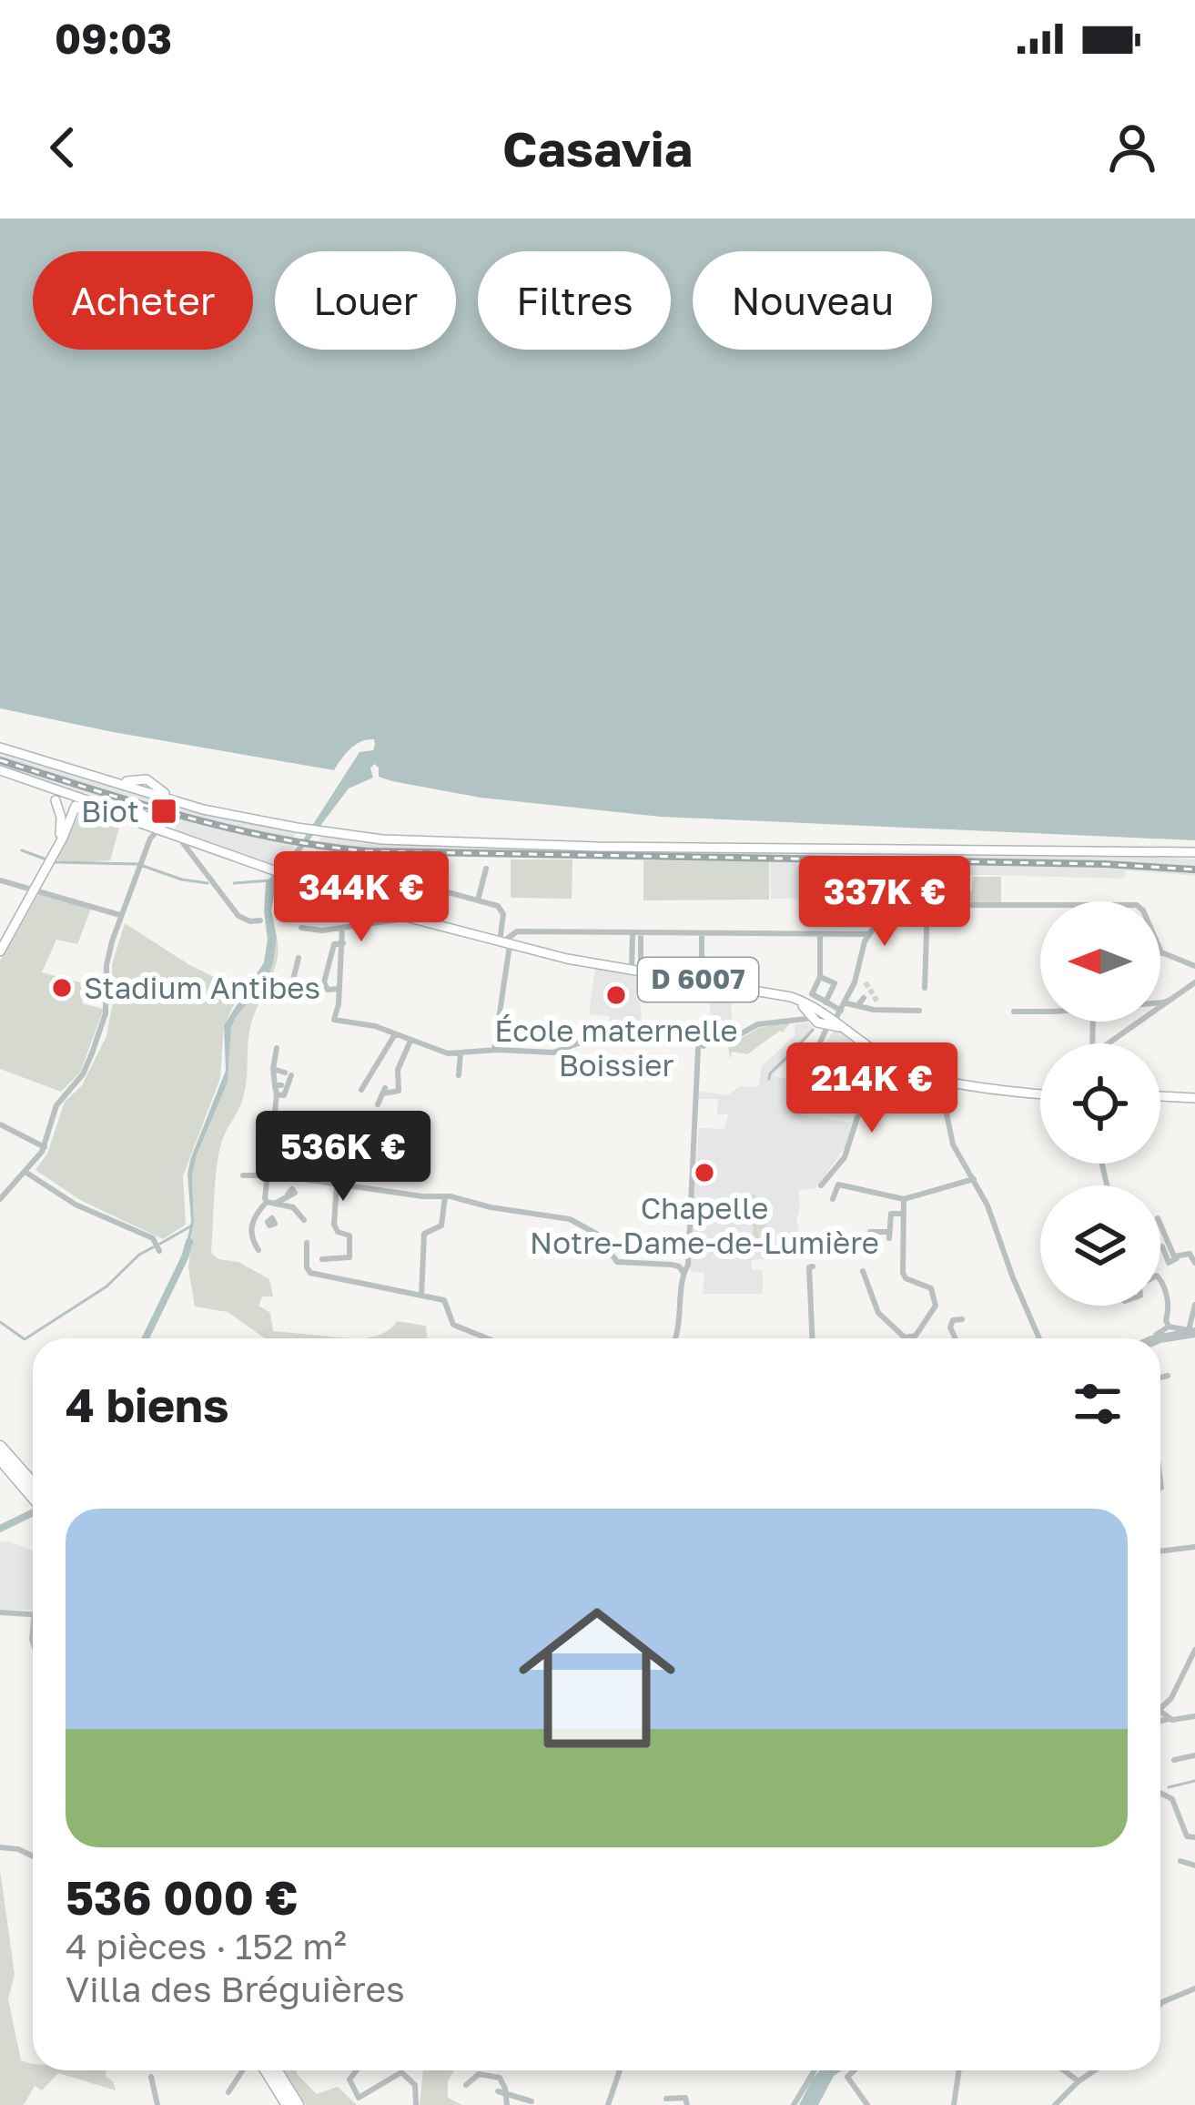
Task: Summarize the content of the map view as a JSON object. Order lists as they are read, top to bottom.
{
  "streets": {
    "main road": ["D 6007"]
  },
  "places": {
    "transit": ["Biot"],
    "other": ["Stadium Antibes", "École maternelle Boissier", "Chapelle Notre-Dame-de-Lumière"]
  },
  "north": "left",
  "page": {
    "status": "09:03",
    "header": "Casavia",
    "chip": [
      "Acheter",
      "Louer",
      "Filtres",
      "Nouveau"
    ],
    "price": [
      "344K €",
      "337K €",
      "214K €",
      "536K €"
    ],
    "heading": "4 biens",
    "list": [
      {
        "name": "536 000 €",
        "note": "4 pièces · 152 m² · Villa des Bréguières"
      }
    ]
  }
}
